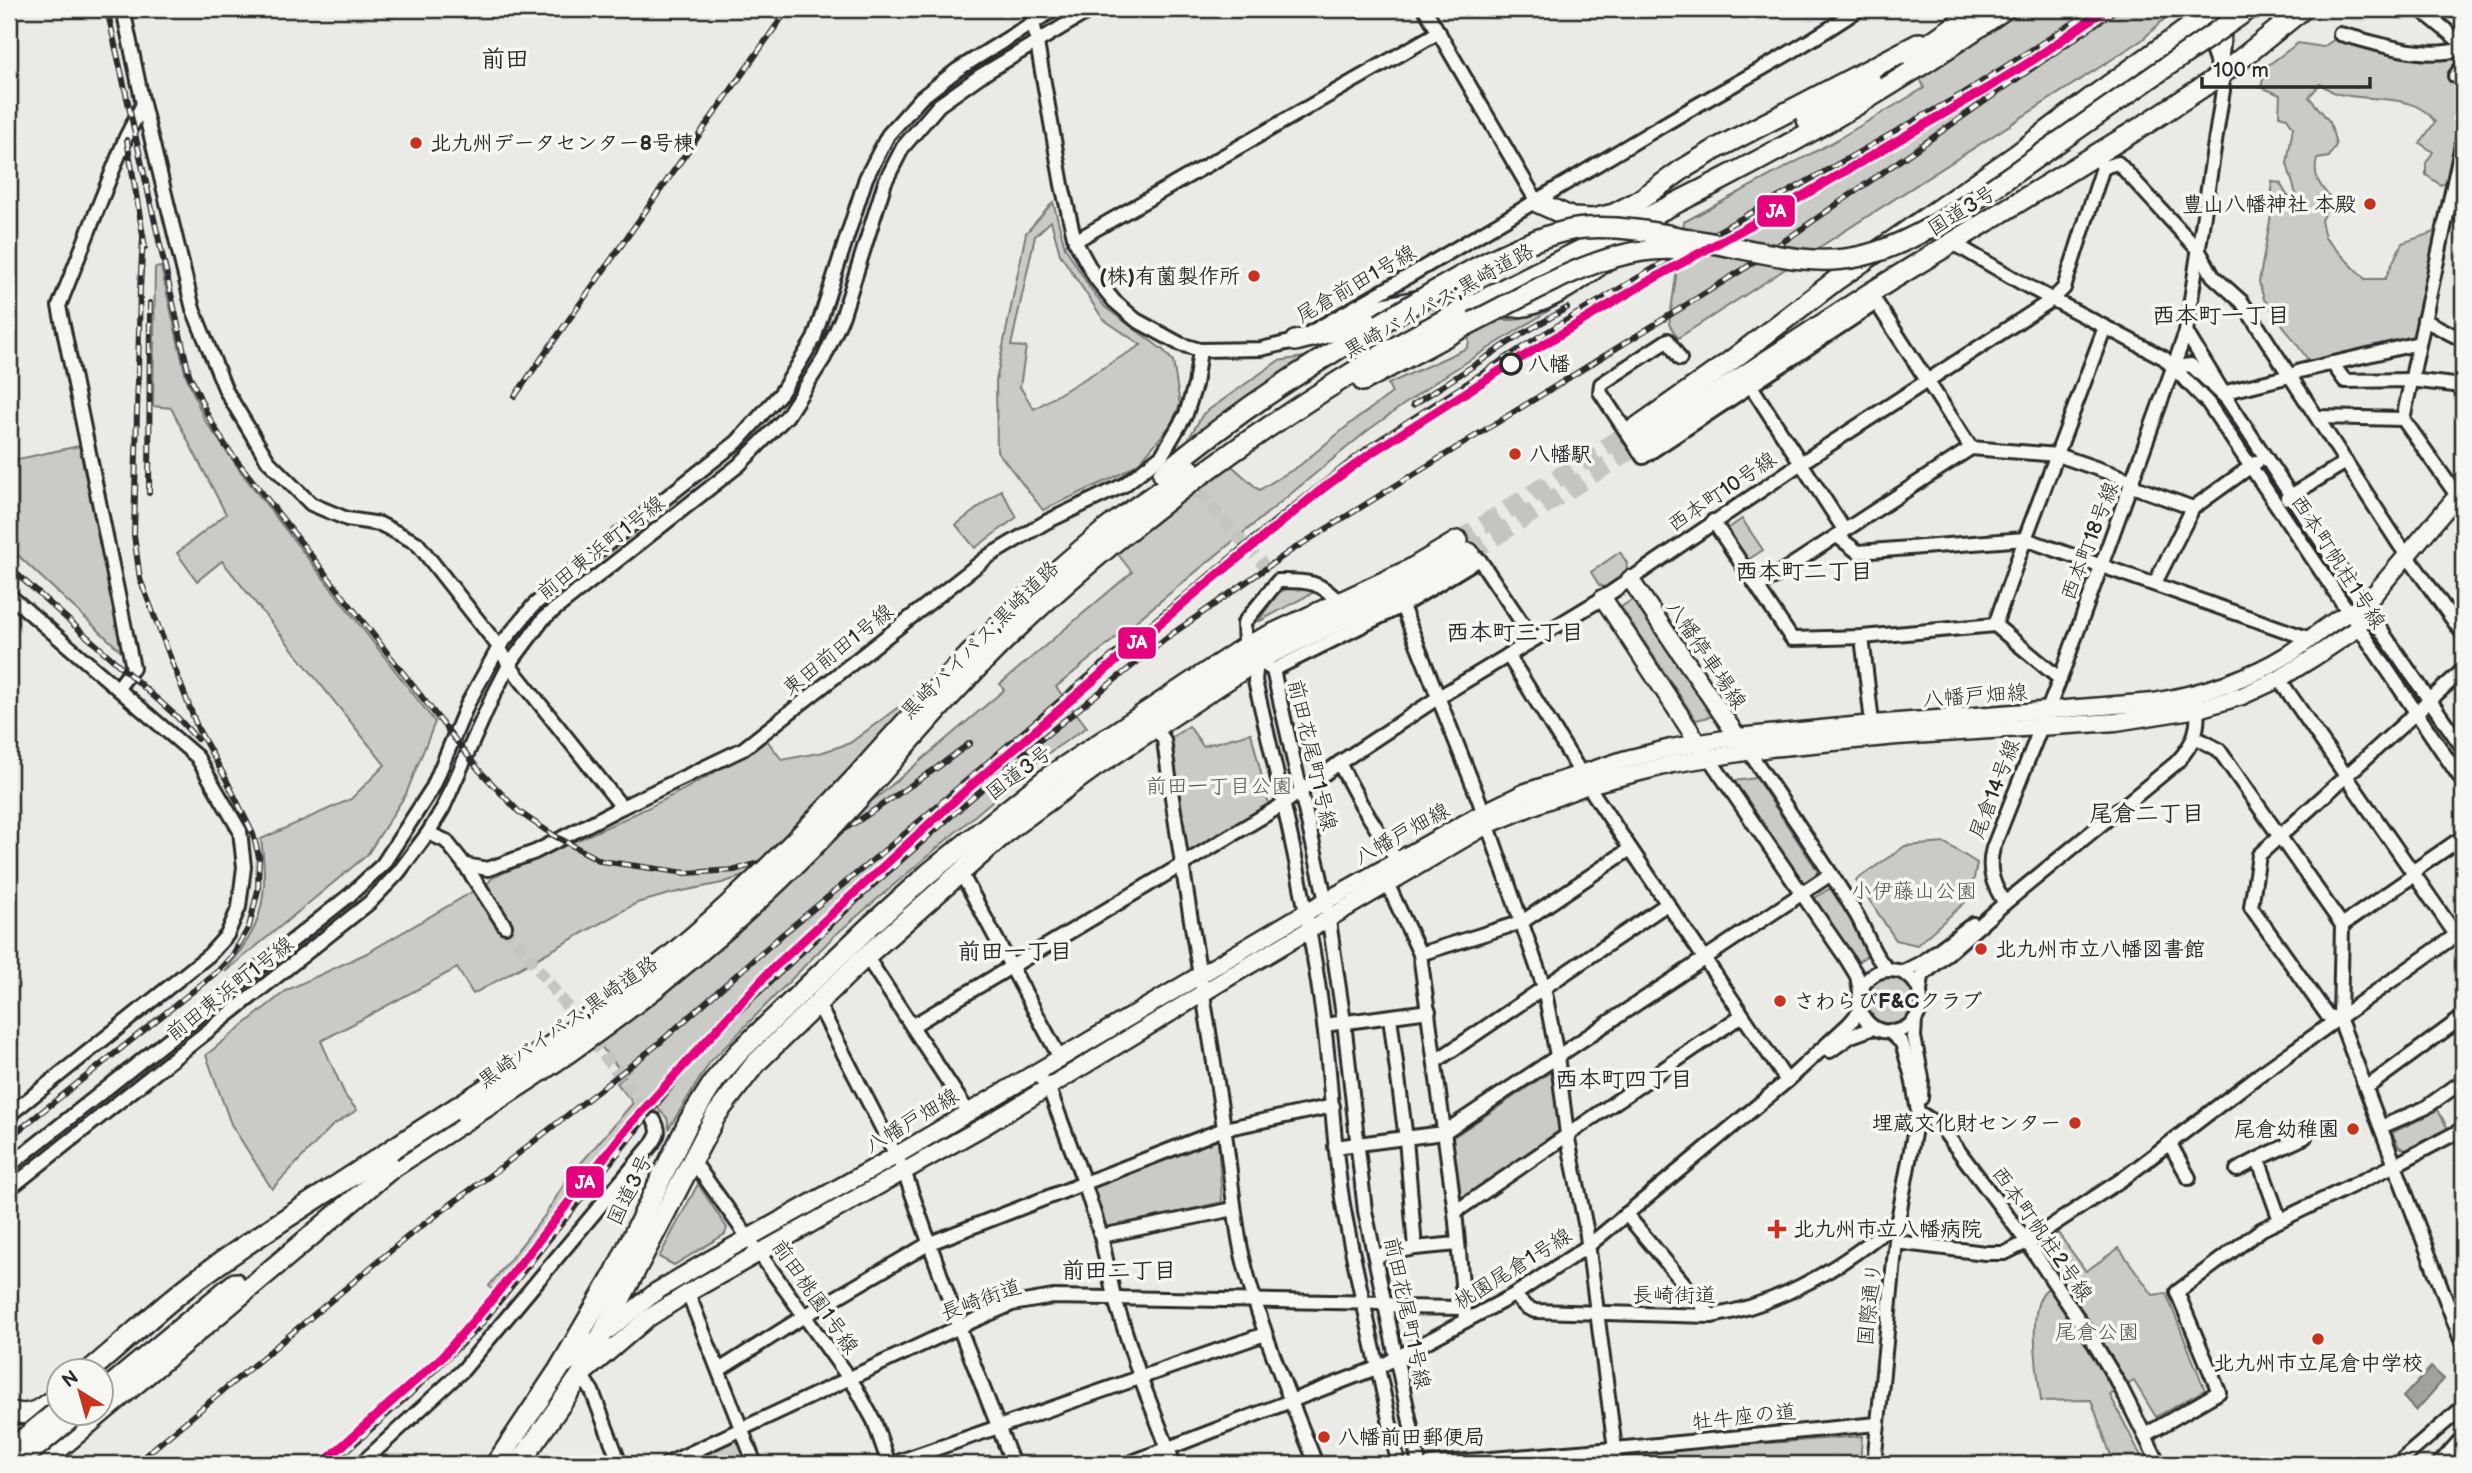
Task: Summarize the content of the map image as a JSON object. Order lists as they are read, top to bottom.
{
  "streets": {
    "highway": ["国道3号", "黒崎バイパス;黒崎道路"],
    "main road": ["八幡停車場線", "八幡戸畑線"],
    "street": [
      "尾倉前田1号線",
      "西本町10号線",
      "西本町18号線",
      "前田東浜町1号線",
      "西本町帆柱1号線",
      "東田前田1号線",
      "前田花尾町1号線",
      "尾倉14号線",
      "西本町帆柱2号線",
      "桃園尾倉1号線",
      "長崎街道",
      "前田桃園1号線",
      "国際通り",
      "牡牛座の道"
    ]
  },
  "crossings": [
    ["国道3号", "西本町10号線"],
    ["国道3号", "八幡戸畑線"],
    ["国道3号", "前田花尾町1号線"],
    ["国道3号", "前田桃園1号線"],
    ["尾倉前田1号線", "前田東浜町1号線"],
    ["尾倉前田1号線", "東田前田1号線"],
    ["西本町10号線", "八幡停車場線"],
    ["西本町10号線", "前田花尾町1号線"],
    ["西本町18号線", "西本町帆柱1号線"],
    ["西本町18号線", "八幡戸畑線"],
    ["西本町18号線", "尾倉14号線"],
    ["西本町帆柱1号線", "八幡戸畑線"],
    ["八幡停車場線", "八幡戸畑線"],
    ["八幡戸畑線", "前田花尾町1号線"],
    ["八幡戸畑線", "尾倉14号線"],
    ["八幡戸畑線", "前田桃園1号線"],
    ["前田花尾町1号線", "桃園尾倉1号線"],
    ["前田花尾町1号線", "長崎街道"],
    ["西本町帆柱2号線", "国際通り"],
    ["桃園尾倉1号線", "長崎街道"],
    ["桃園尾倉1号線", "国際通り"],
    ["長崎街道", "前田桃園1号線"],
    ["長崎街道", "国際通り"],
    ["国際通り", "牡牛座の道"]
  ],
  "districts": [
    "前田",
    "西本町一丁目",
    "西本町二丁目",
    "西本町三丁目",
    "尾倉二丁目",
    "前田一丁目",
    "西本町四丁目",
    "前田二丁目"
  ],
  "parks": ["前田一丁目公園", "小伊藤山公園", "尾倉公園"],
  "places": {
    "other": [
      "北九州データセンター8号棟",
      "豊山八幡神社 本殿",
      "(株)有薗製作所",
      "八幡",
      "八幡駅",
      "北九州市立八幡図書館",
      "さわらびF&Cクラブ",
      "埋蔵文化財センター",
      "尾倉幼稚園",
      "北九州市立尾倉中学校",
      "八幡前田郵便局"
    ],
    "health": ["北九州市立八幡病院"]
  },
  "lines": ["transit line JA"],
  "scale_bar": "100 m",
  "north": "top left"
}
